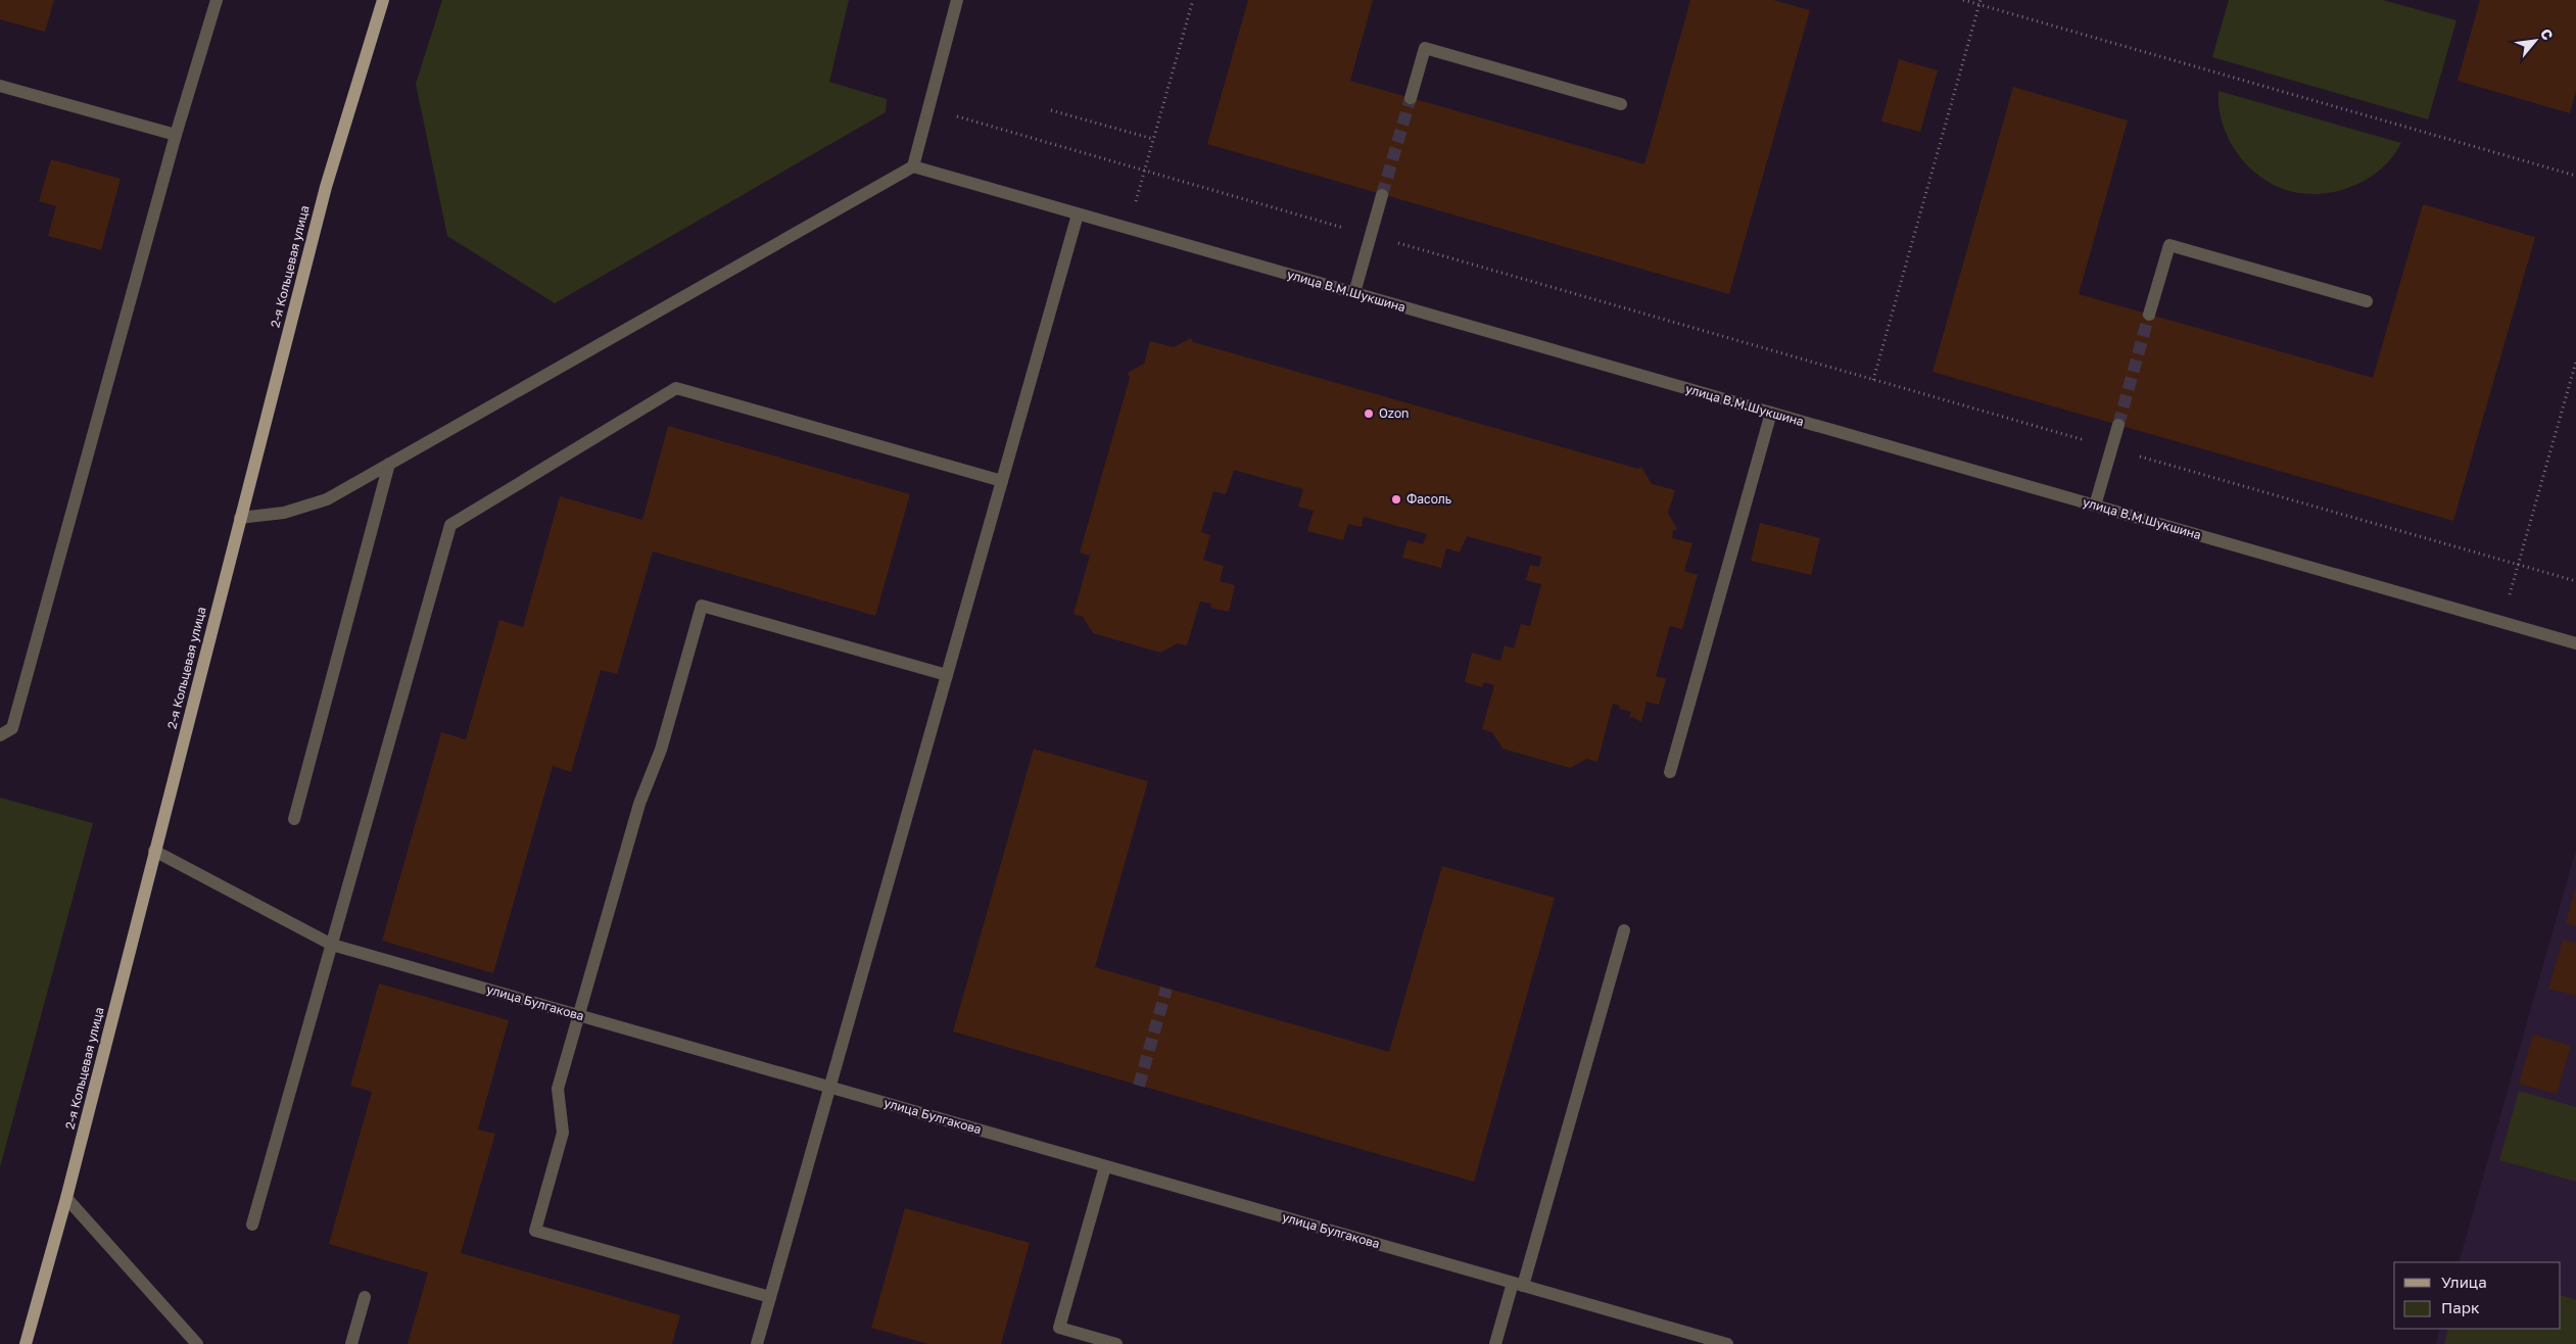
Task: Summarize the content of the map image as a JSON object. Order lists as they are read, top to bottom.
{
  "streets": {
    "main road": ["2-я Кольцевая улица"],
    "street": ["улица В.М.Шукшина", "улица Булгакова"]
  },
  "crossings": [
    ["2-я Кольцевая улица", "улица Булгакова"]
  ],
  "places": ["Ozon", "Фасоль"],
  "legend": ["Улица", "Парк"],
  "north": "top right"
}
